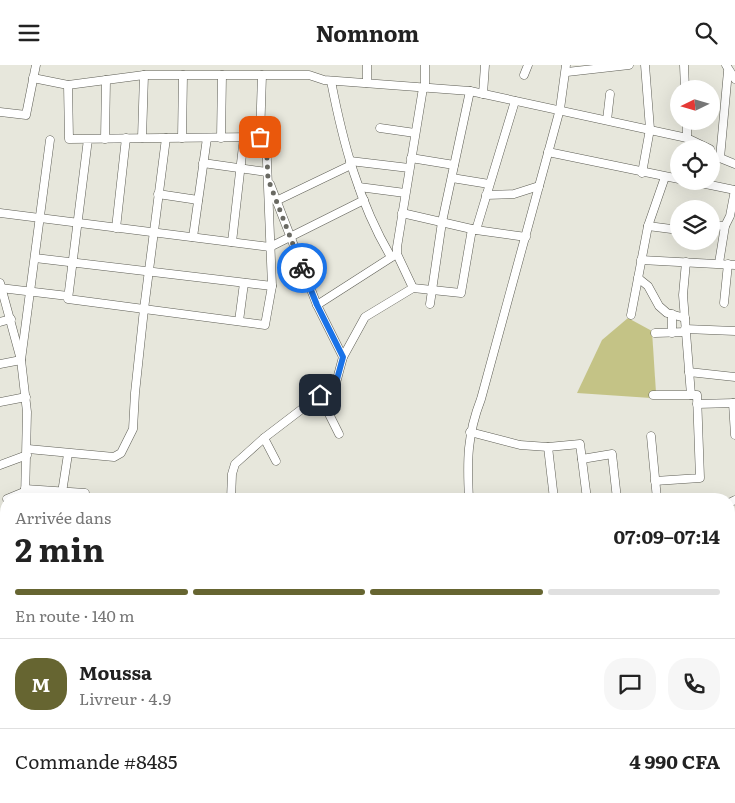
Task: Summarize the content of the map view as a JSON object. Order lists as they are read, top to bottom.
{
  "north": "left",
  "page": {
    "header": "Nomnom",
    "heading": ["2 min", "Arrivée dans", "07:09–07:14"],
    "panel": [
      "Moussa",
      "Livreur · 4.9",
      "Commande #8485",
      "4 990 CFA"
    ],
    "bar": "En route · 140 m",
    "round": "M"
  }
}
